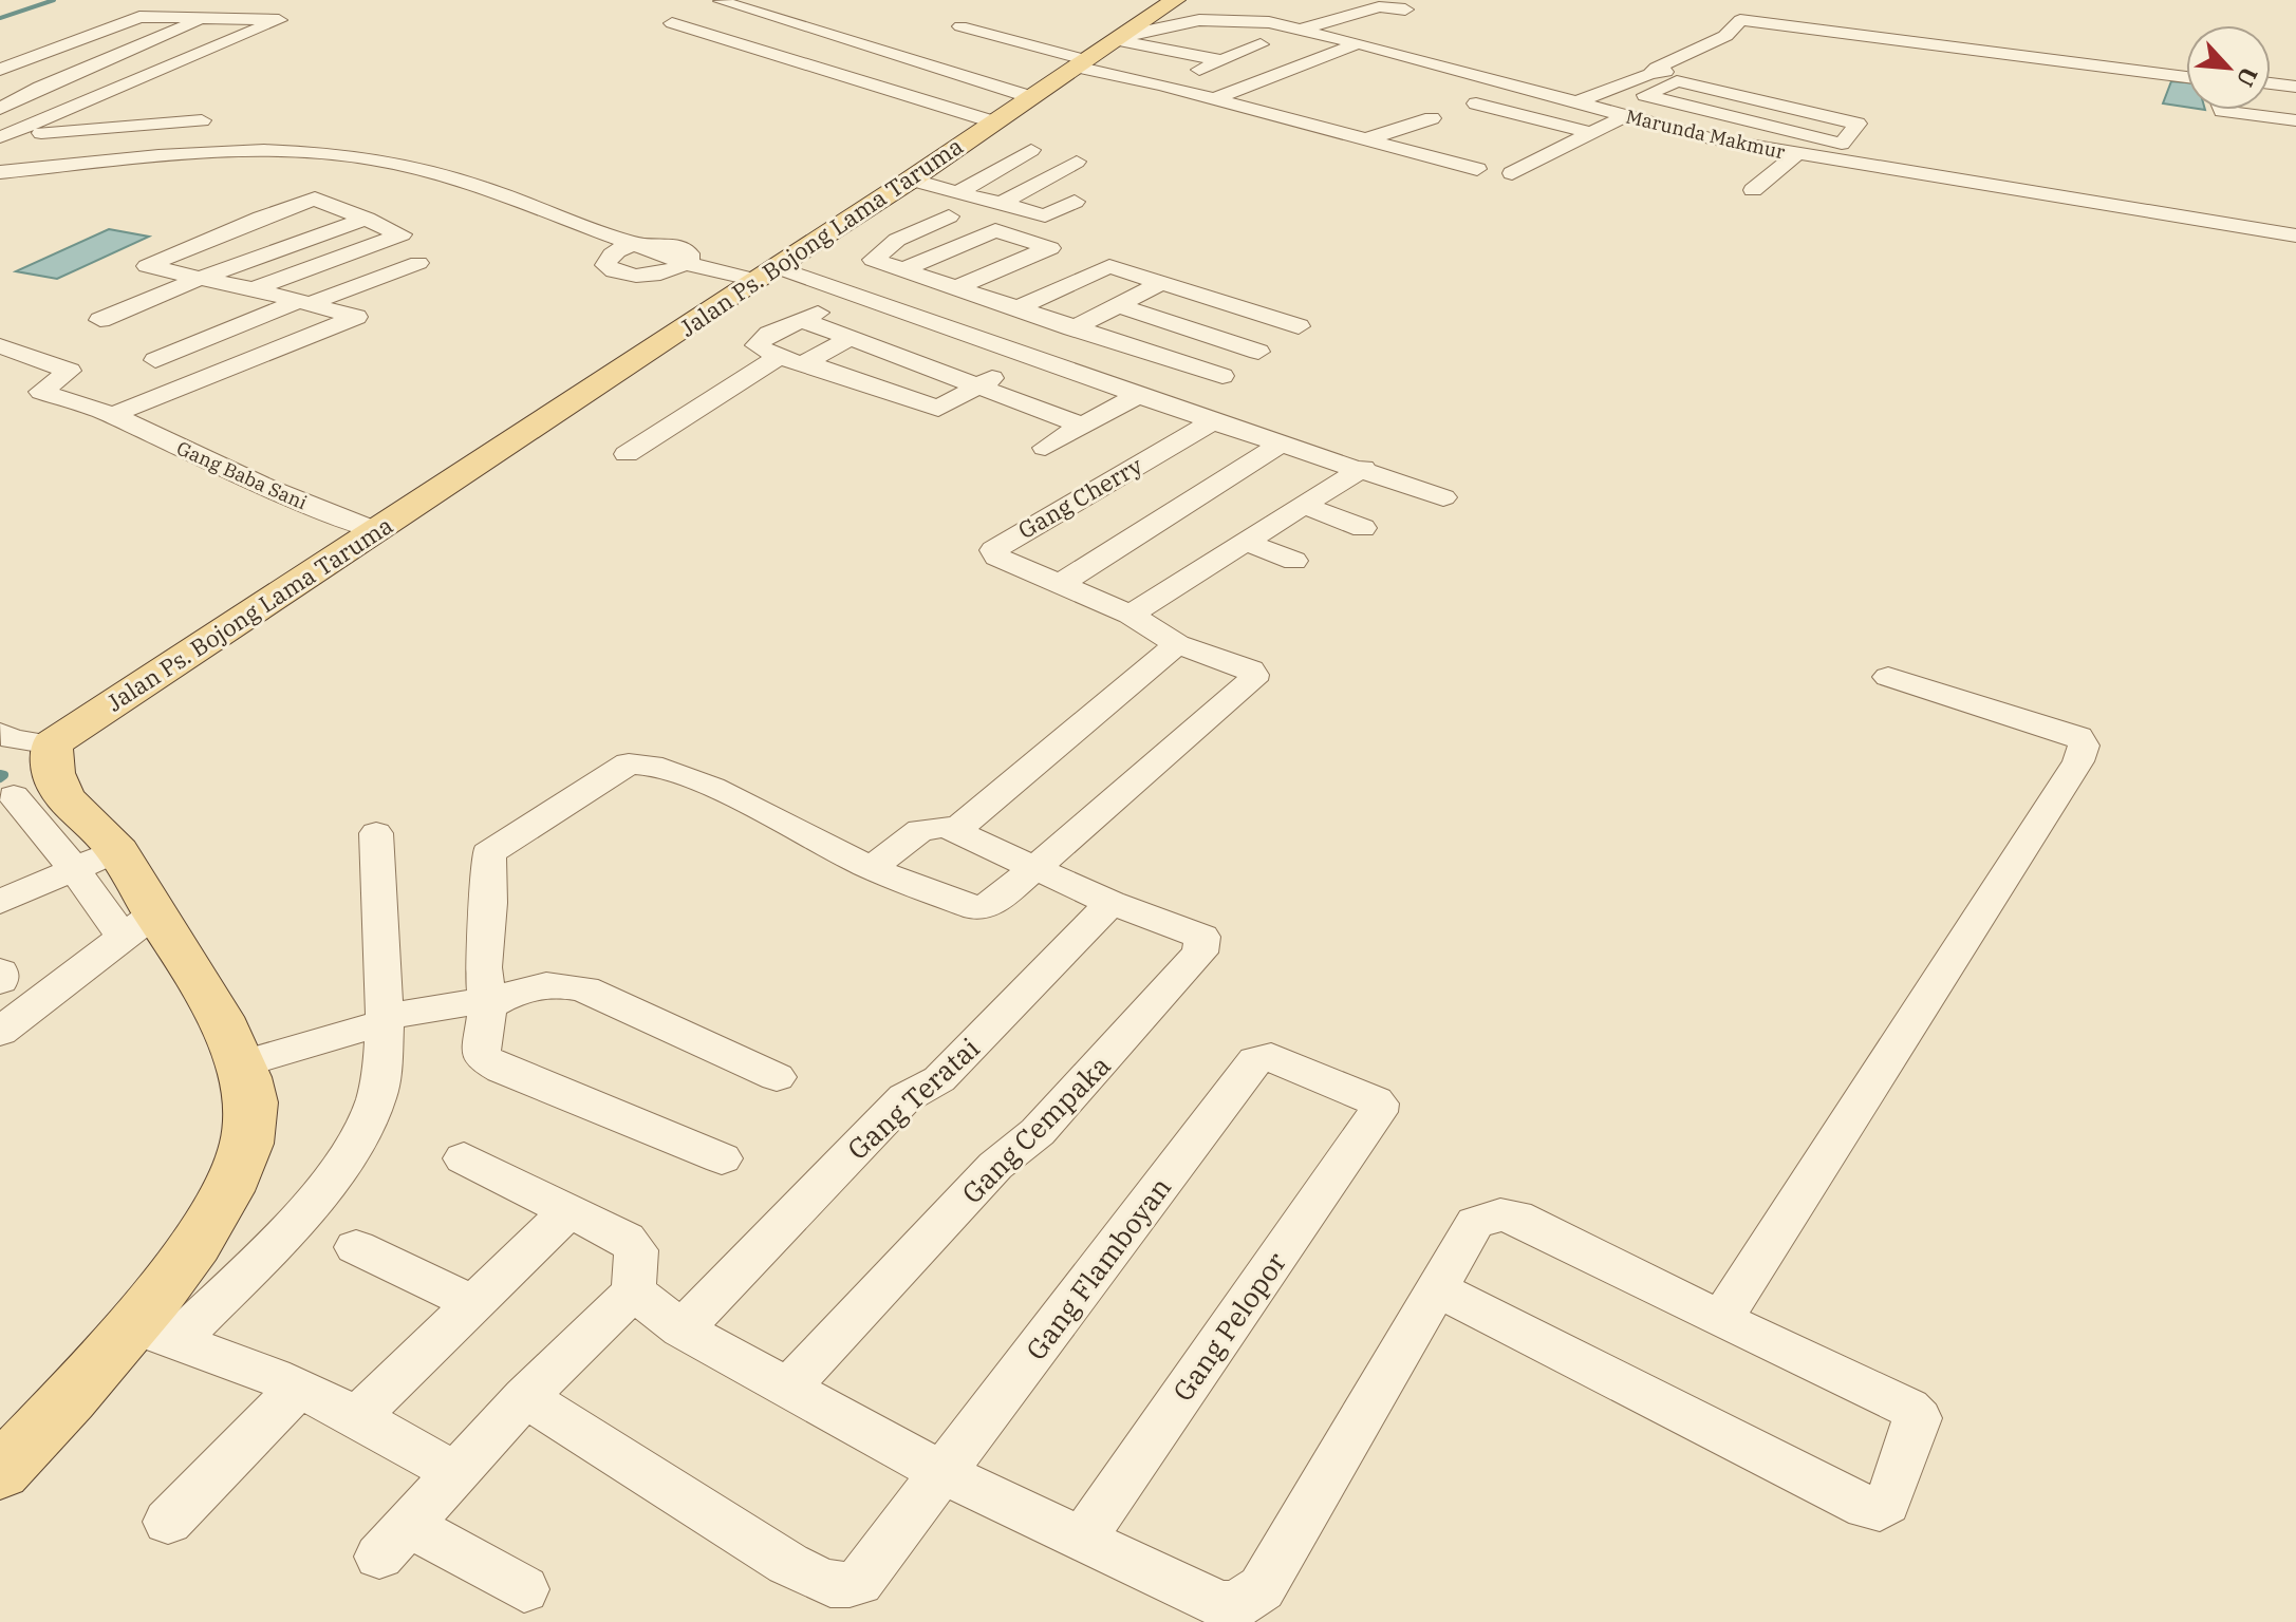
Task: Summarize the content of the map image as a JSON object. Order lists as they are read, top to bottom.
{
  "streets": {
    "main road": ["Jalan Ps. Bojong Lama Taruma"],
    "street": [
      "Marunda Makmur",
      "Gang Baba Sani",
      "Gang Cherry",
      "Gang Teratai",
      "Gang Cempaka",
      "Gang Flamboyan",
      "Gang Pelopor"
    ]
  },
  "crossings": [
    ["Marunda Makmur", "Jalan Ps. Bojong Lama Taruma"],
    ["Jalan Ps. Bojong Lama Taruma", "Gang Baba Sani"],
    ["Gang Teratai", "Gang Cempaka"],
    ["Gang Flamboyan", "Gang Pelopor"]
  ],
  "north": "bottom right"
}
